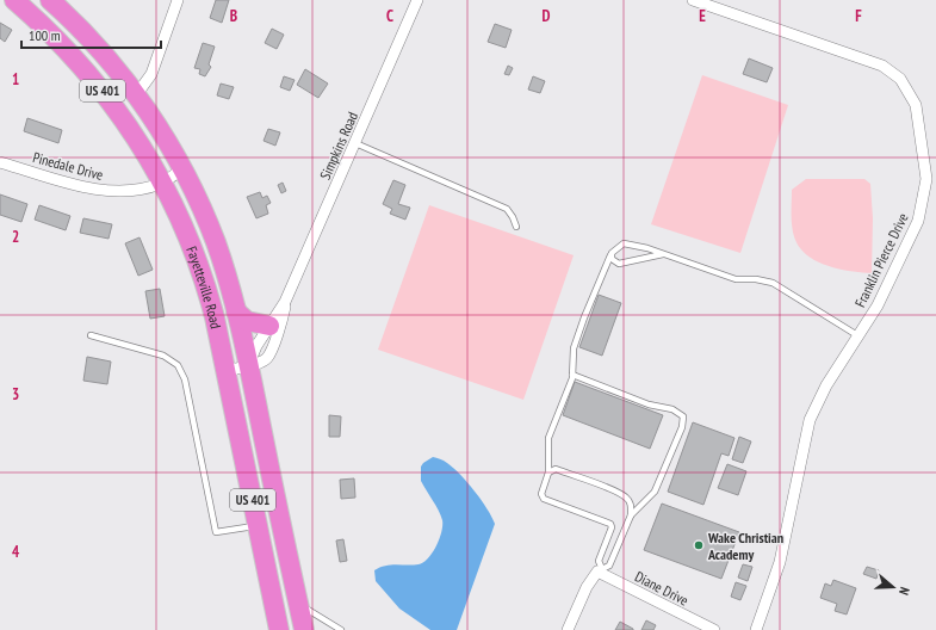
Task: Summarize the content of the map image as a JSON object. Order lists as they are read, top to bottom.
{
  "streets": {
    "highway": ["US 401", "Fayetteville Road"],
    "street": [
      "Simpkins Road",
      "Pinedale Drive",
      "Franklin Pierce Drive",
      "Diane Drive"
    ]
  },
  "crossings": [
    ["Simpkins Road", "Fayetteville Road"],
    ["Pinedale Drive", "Fayetteville Road"]
  ],
  "places": ["Wake Christian Academy"],
  "scale_bar": "100 m",
  "north": "right",
  "grid": {
    "columns": [
      "B",
      "C",
      "D",
      "E",
      "F"
    ],
    "rows": [
      "1",
      "2",
      "3",
      "4"
    ]
  }
}
